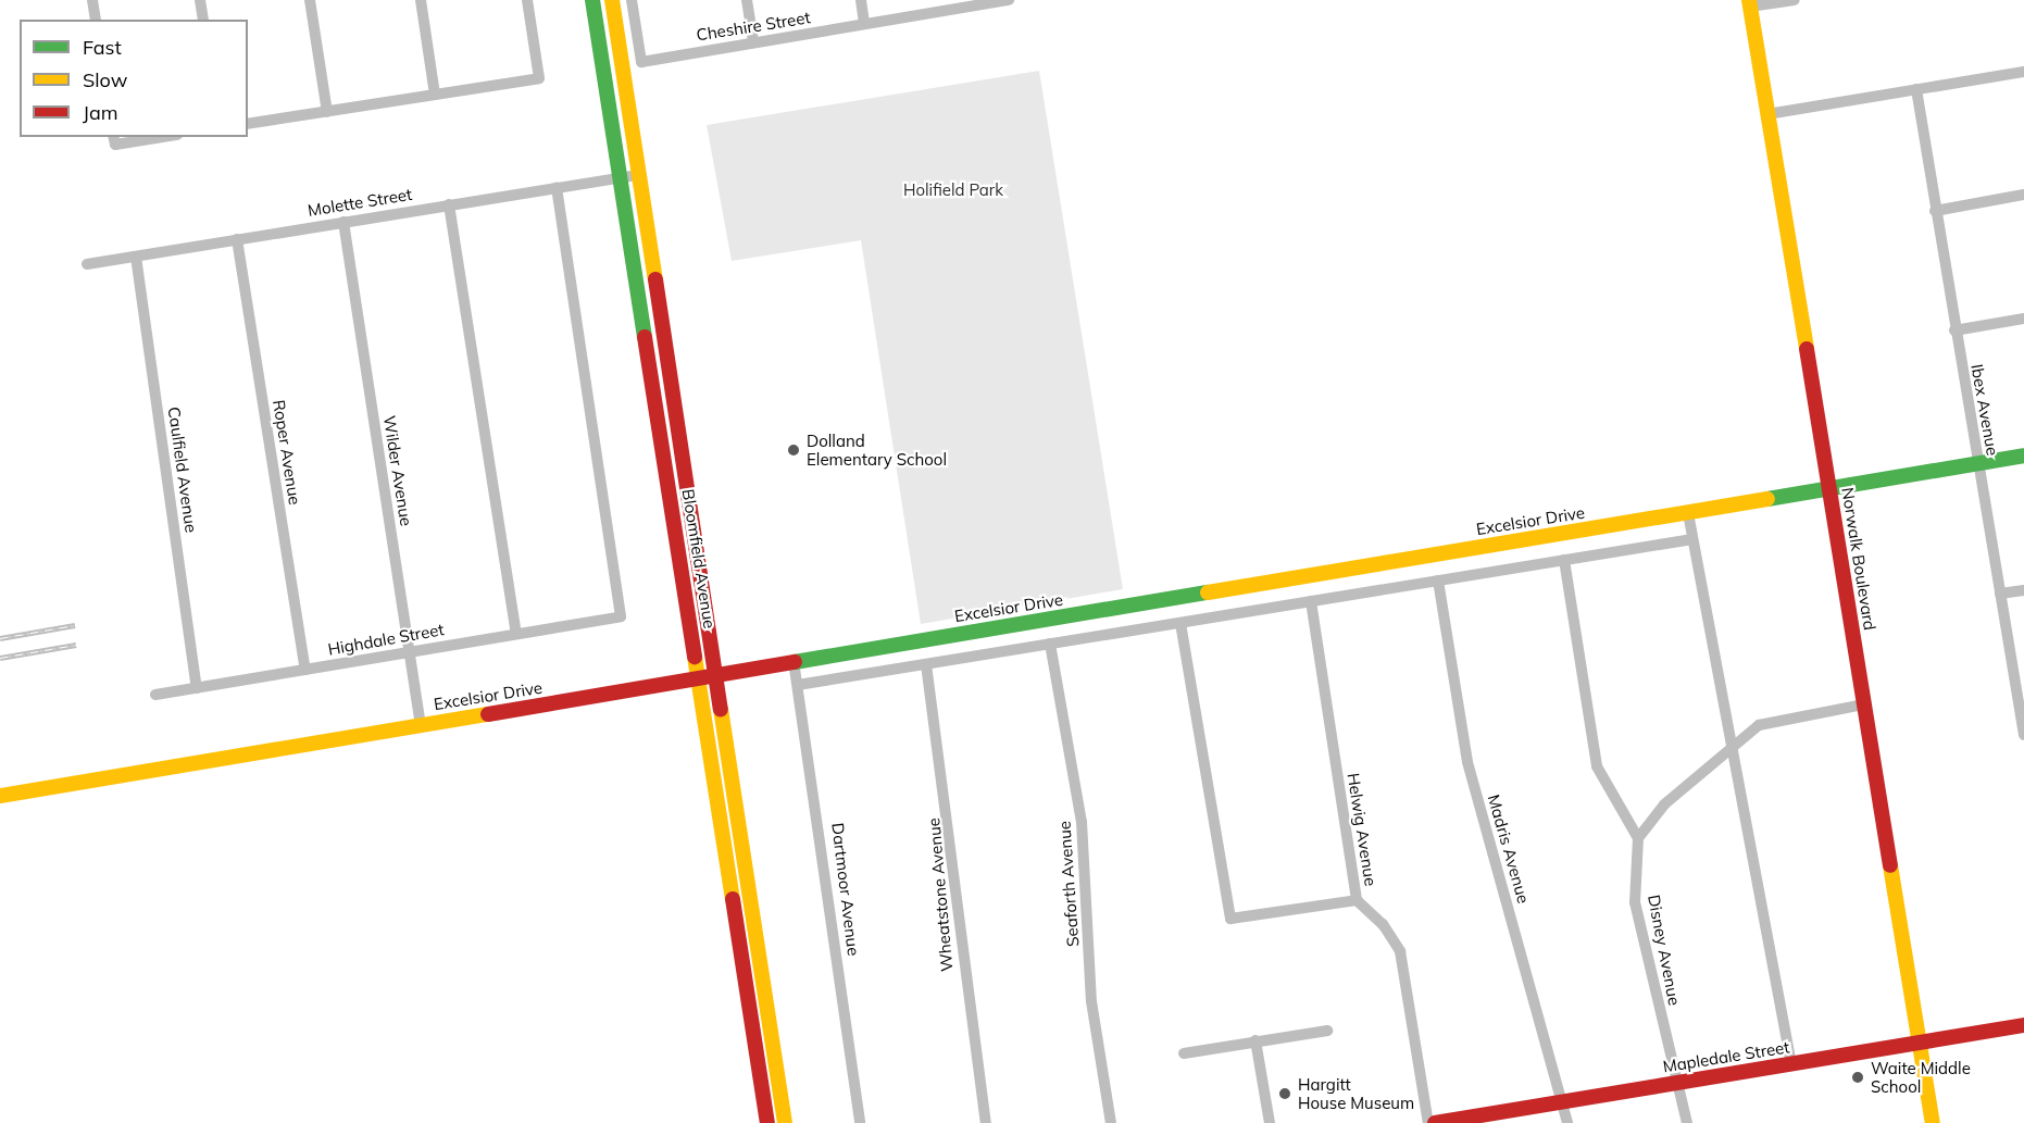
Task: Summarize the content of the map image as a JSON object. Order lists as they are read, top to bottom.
{
  "streets": {
    "main road": [
      "Excelsior Drive",
      "Bloomfield Avenue",
      "Norwalk Boulevard",
      "Mapledale Street"
    ],
    "street": [
      "Cheshire Street",
      "Molette Street",
      "Ibex Avenue",
      "Roper Avenue",
      "Caulfield Avenue",
      "Wilder Avenue",
      "Highdale Street",
      "Helwig Avenue",
      "Madris Avenue",
      "Seaforth Avenue",
      "Dartmoor Avenue",
      "Wheatstone Avenue",
      "Disney Avenue"
    ]
  },
  "crossings": [
    ["Molette Street", "Roper Avenue"],
    ["Molette Street", "Caulfield Avenue"],
    ["Molette Street", "Wilder Avenue"],
    ["Molette Street", "Bloomfield Avenue"],
    ["Molette Street", "Highdale Street"],
    ["Ibex Avenue", "Excelsior Drive"],
    ["Roper Avenue", "Highdale Street"],
    ["Caulfield Avenue", "Highdale Street"],
    ["Wilder Avenue", "Excelsior Drive"],
    ["Wilder Avenue", "Highdale Street"],
    ["Excelsior Drive", "Bloomfield Avenue"],
    ["Excelsior Drive", "Norwalk Boulevard"],
    ["Excelsior Drive", "Dartmoor Avenue"],
    ["Norwalk Boulevard", "Mapledale Street"],
    ["Madris Avenue", "Mapledale Street"],
    ["Disney Avenue", "Mapledale Street"]
  ],
  "parks": ["Holifield Park"],
  "places": ["Dolland Elementary School", "Waite Middle School", "Hargitt House Museum"],
  "legend": ["Fast", "Slow", "Jam"]
}
